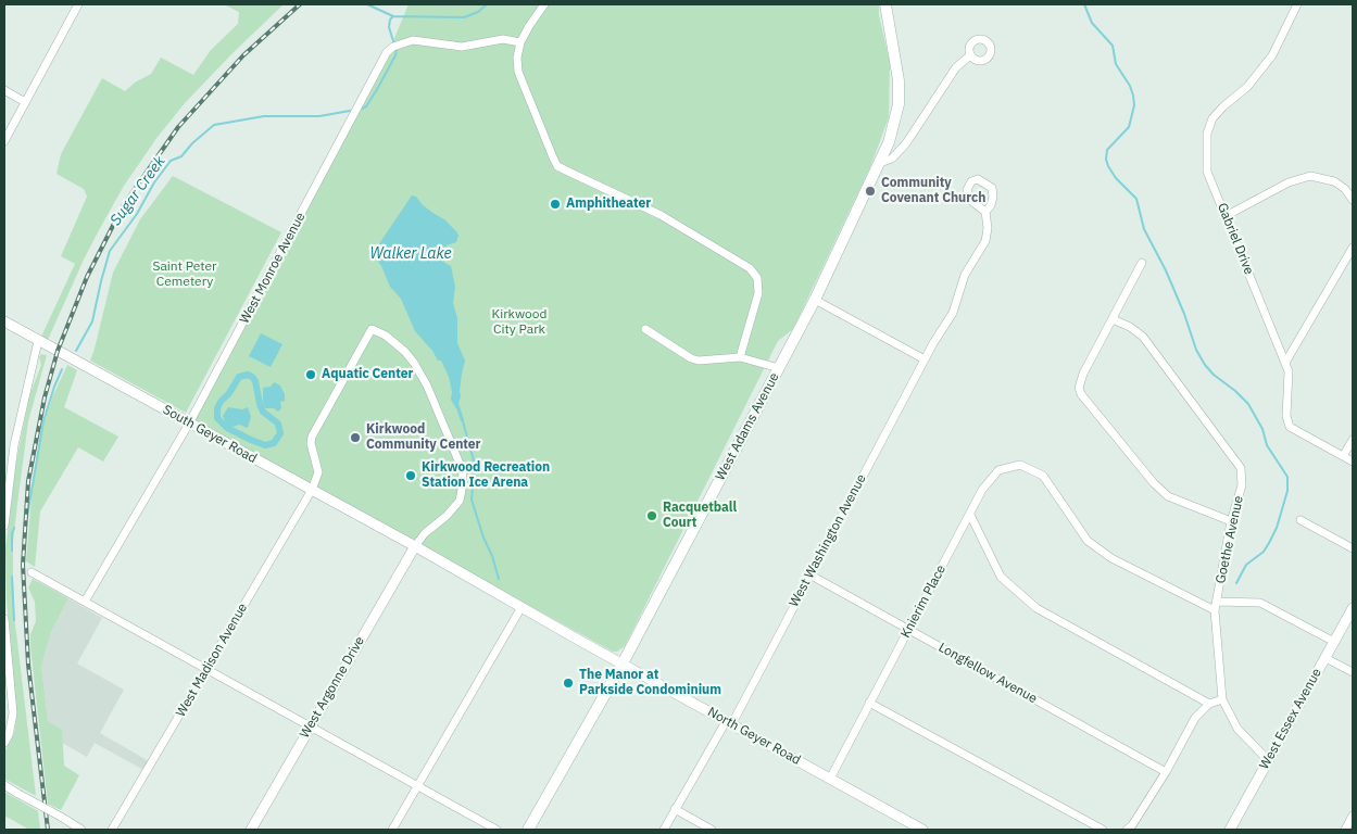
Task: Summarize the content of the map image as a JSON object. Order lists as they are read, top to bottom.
{
  "streets": {
    "main road": ["West Adams Avenue"],
    "street": [
      "Gabriel Drive",
      "West Monroe Avenue",
      "South Geyer Road",
      "Goethe Avenue",
      "West Washington Avenue",
      "Knierim Place",
      "West Madison Avenue",
      "Longfellow Avenue",
      "West Argonne Drive",
      "West Essex Avenue",
      "North Geyer Road"
    ]
  },
  "crossings": [
    ["West Monroe Avenue", "South Geyer Road"],
    ["West Adams Avenue", "North Geyer Road"],
    ["South Geyer Road", "West Madison Avenue"],
    ["South Geyer Road", "West Argonne Drive"],
    ["South Geyer Road", "North Geyer Road"],
    ["Goethe Avenue", "Knierim Place"],
    ["Goethe Avenue", "West Essex Avenue"],
    ["West Washington Avenue", "Longfellow Avenue"],
    ["West Washington Avenue", "North Geyer Road"],
    ["Knierim Place", "Longfellow Avenue"],
    ["Knierim Place", "North Geyer Road"],
    ["West Argonne Drive", "North Geyer Road"]
  ],
  "water": ["Sugar Creek", "Walker Lake"],
  "parks": ["Saint Peter Cemetery", "Kirkwood City Park"],
  "places": [
    "Community Covenant Church",
    "Amphitheater",
    "Aquatic Center",
    "Kirkwood Community Center",
    "Kirkwood Recreation Station Ice Arena",
    "Racquetball Court",
    "The Manor at Parkside Condominium"
  ]
}
